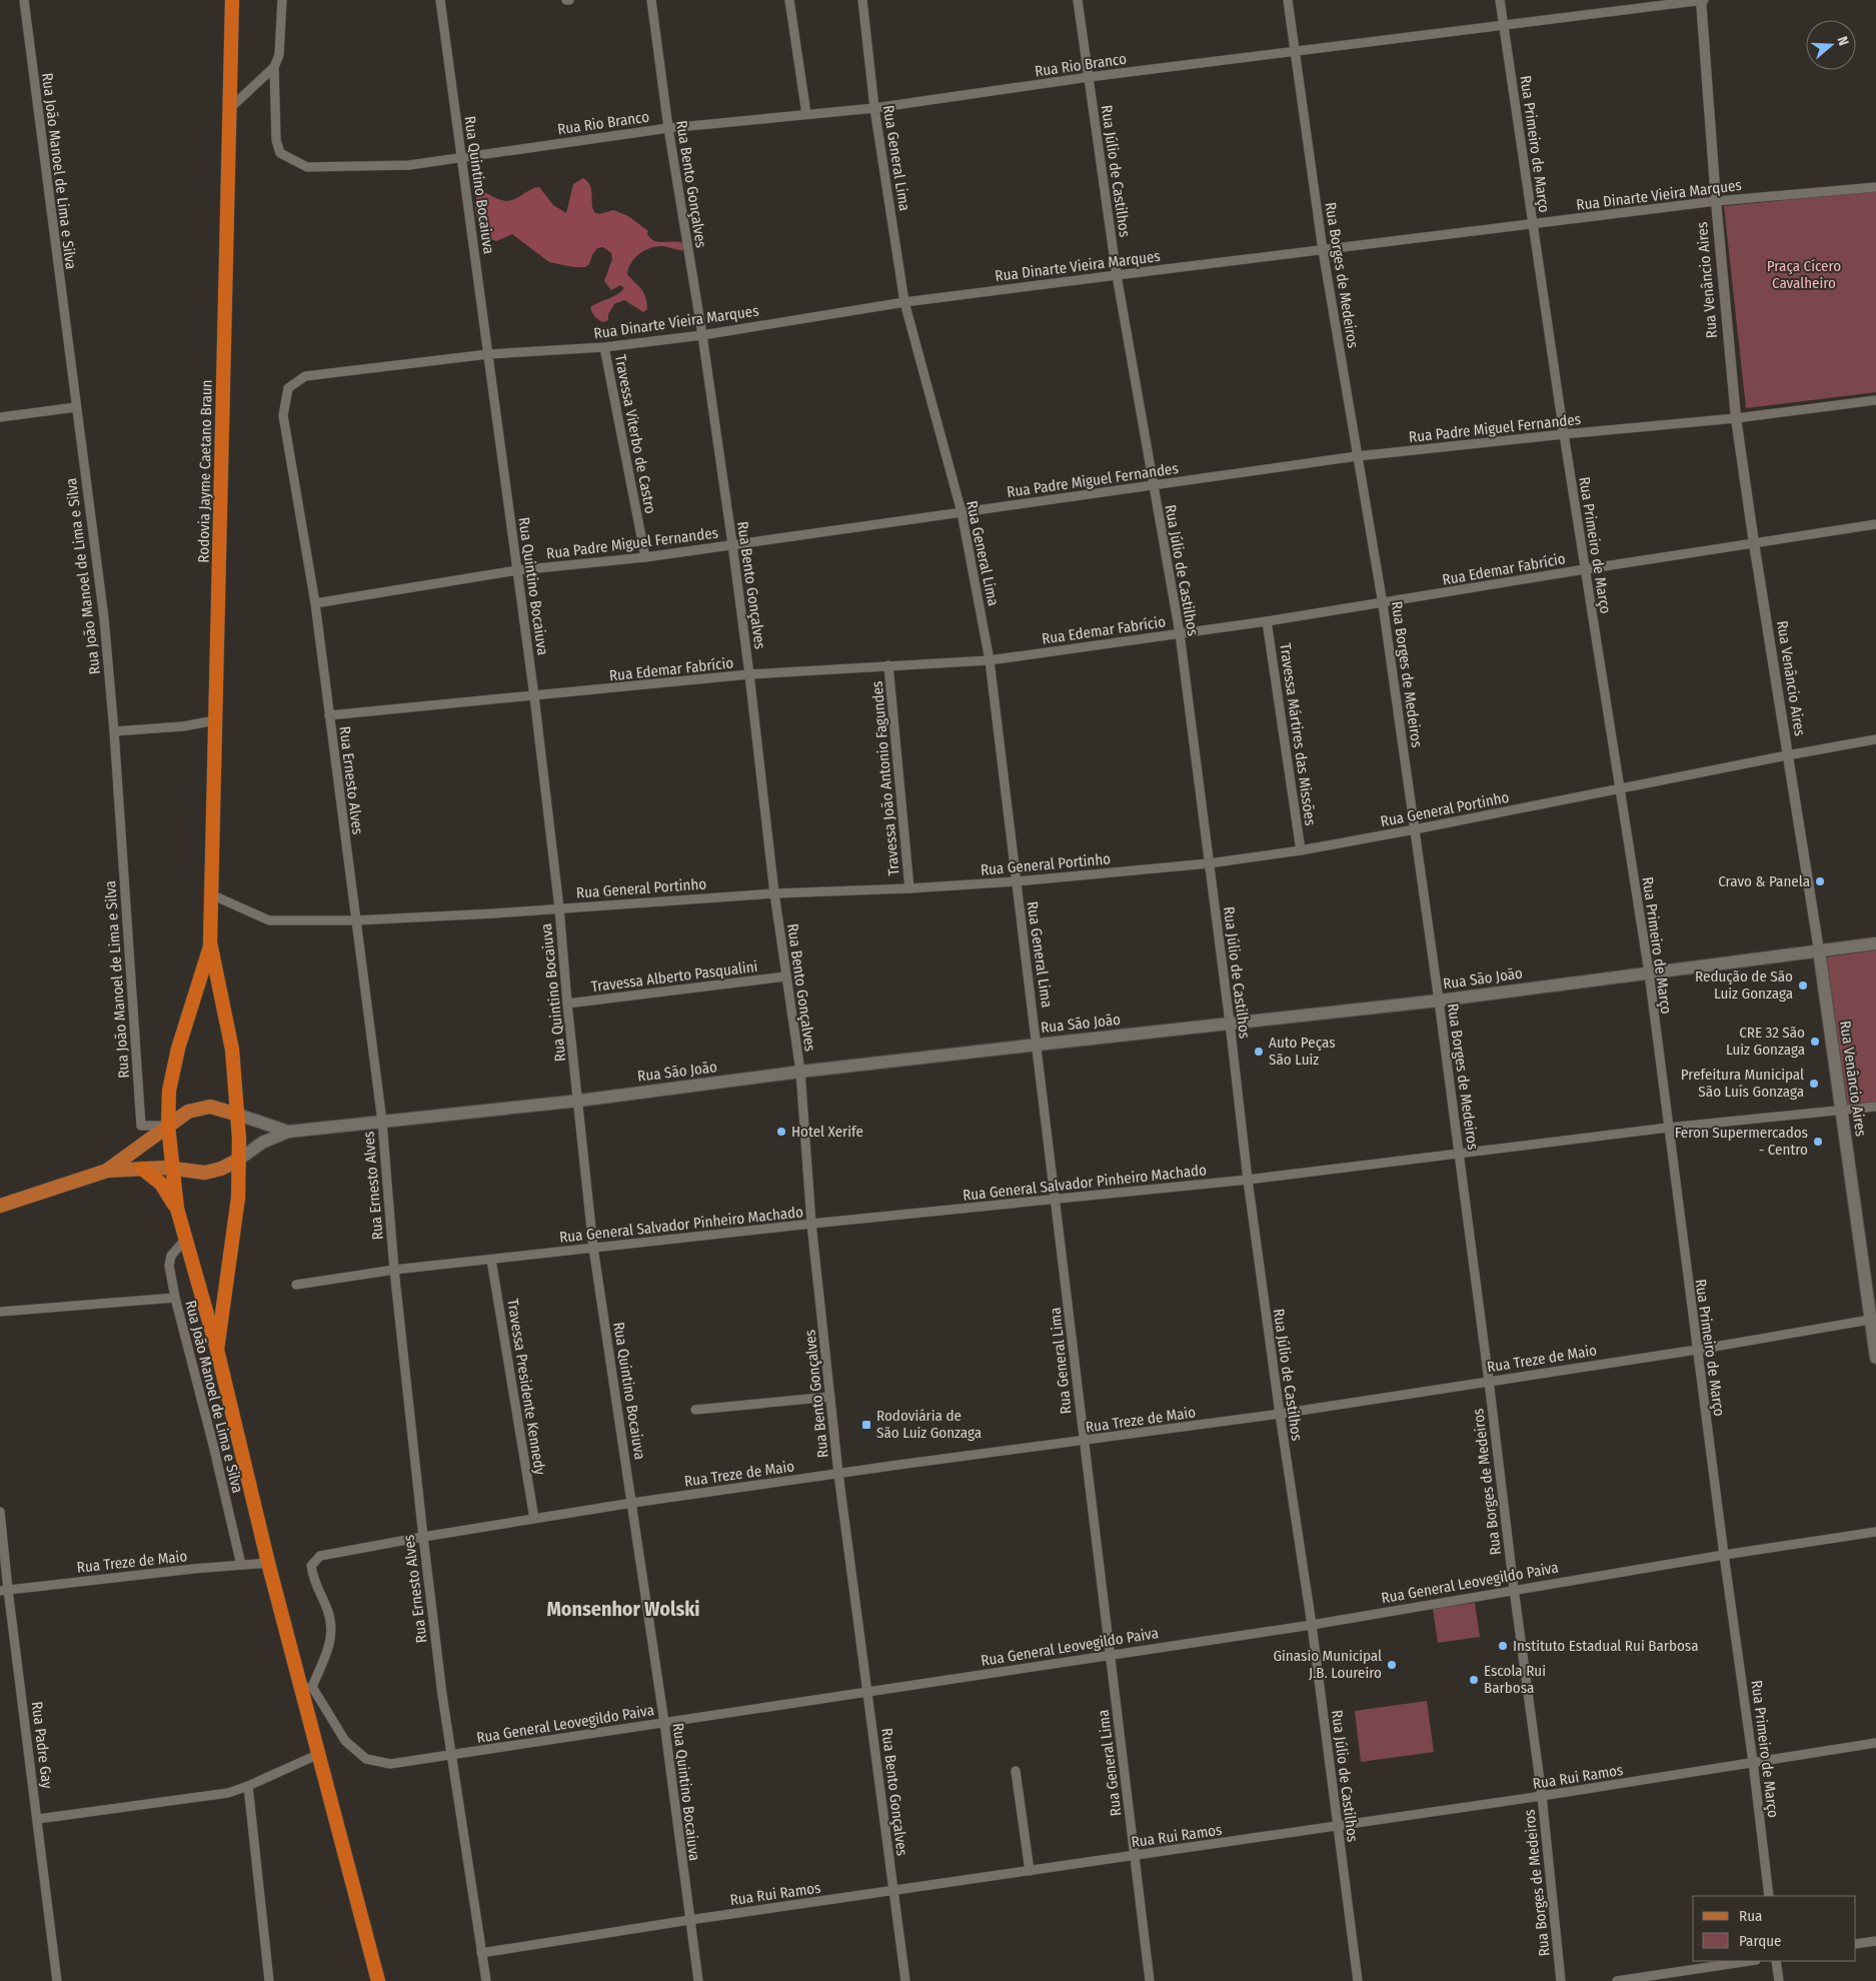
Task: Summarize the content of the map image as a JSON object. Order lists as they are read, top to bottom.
{
  "streets": {
    "highway": ["Rodovia Jayme Caetano Braun"],
    "main road": ["Rua Venâncio Aires", "Rua São João"],
    "street": [
      "Rua Rio Branco",
      "Rua Primeiro de Março",
      "Rua General Lima",
      "Rua João Manoel de Lima e Silva",
      "Rua Júlio de Castilhos",
      "Rua Bento Gonçalves",
      "Rua Quintino Bocaiuva",
      "Rua Dinarte Vieira Marques",
      "Rua Borges de Medeiros",
      "Rua Padre Miguel Fernandes",
      "Travessa Viterbo de Castro",
      "Rua Edemar Fabrício",
      "Travessa Mártires das Missões",
      "Travessa João Antonio Fagundes",
      "Rua Ernesto Alves",
      "Rua General Portinho",
      "Travessa Alberto Pasqualini",
      "Rua General Salvador Pinheiro Machado",
      "Rua Treze de Maio",
      "Travessa Presidente Kennedy",
      "Rua General Leovegildo Paiva",
      "Rua Padre Gay",
      "Rua Rui Ramos"
    ]
  },
  "crossings": [
    ["Rua Rio Branco", "Rua Primeiro de Março"],
    ["Rua Rio Branco", "Rua General Lima"],
    ["Rua Rio Branco", "Rua Júlio de Castilhos"],
    ["Rua Rio Branco", "Rua Bento Gonçalves"],
    ["Rua Rio Branco", "Rua Quintino Bocaiuva"],
    ["Rua Rio Branco", "Rua Borges de Medeiros"],
    ["Rua Rio Branco", "Rua Venâncio Aires"],
    ["Rua Primeiro de Março", "Rua Dinarte Vieira Marques"],
    ["Rua Primeiro de Março", "Rua Padre Miguel Fernandes"],
    ["Rua Primeiro de Março", "Rua Edemar Fabrício"],
    ["Rua Primeiro de Março", "Rua General Portinho"],
    ["Rua Primeiro de Março", "Rua São João"],
    ["Rua Primeiro de Março", "Rua General Salvador Pinheiro Machado"],
    ["Rua Primeiro de Março", "Rua Treze de Maio"],
    ["Rua Primeiro de Março", "Rua General Leovegildo Paiva"],
    ["Rua Primeiro de Março", "Rua Rui Ramos"],
    ["Rua General Lima", "Rua Dinarte Vieira Marques"],
    ["Rua General Lima", "Rua Padre Miguel Fernandes"],
    ["Rua General Lima", "Rua Edemar Fabrício"],
    ["Rua General Lima", "Rua General Portinho"],
    ["Rua General Lima", "Rua São João"],
    ["Rua General Lima", "Rua General Salvador Pinheiro Machado"],
    ["Rua General Lima", "Rua Treze de Maio"],
    ["Rua General Lima", "Rua General Leovegildo Paiva"],
    ["Rua General Lima", "Rua Rui Ramos"],
    ["Rua João Manoel de Lima e Silva", "Rodovia Jayme Caetano Braun"],
    ["Rua João Manoel de Lima e Silva", "Rua São João"],
    ["Rua João Manoel de Lima e Silva", "Rua Treze de Maio"],
    ["Rua Júlio de Castilhos", "Rua Dinarte Vieira Marques"],
    ["Rua Júlio de Castilhos", "Rua Padre Miguel Fernandes"],
    ["Rua Júlio de Castilhos", "Rua Edemar Fabrício"],
    ["Rua Júlio de Castilhos", "Rua General Portinho"],
    ["Rua Júlio de Castilhos", "Rua São João"],
    ["Rua Júlio de Castilhos", "Rua General Salvador Pinheiro Machado"],
    ["Rua Júlio de Castilhos", "Rua Treze de Maio"],
    ["Rua Júlio de Castilhos", "Rua General Leovegildo Paiva"],
    ["Rua Júlio de Castilhos", "Rua Rui Ramos"],
    ["Rua Bento Gonçalves", "Rua Dinarte Vieira Marques"],
    ["Rua Bento Gonçalves", "Rua Padre Miguel Fernandes"],
    ["Rua Bento Gonçalves", "Rua Edemar Fabrício"],
    ["Rua Bento Gonçalves", "Rua General Portinho"],
    ["Rua Bento Gonçalves", "Travessa Alberto Pasqualini"],
    ["Rua Bento Gonçalves", "Rua São João"],
    ["Rua Bento Gonçalves", "Rua General Salvador Pinheiro Machado"],
    ["Rua Bento Gonçalves", "Rua Treze de Maio"],
    ["Rua Bento Gonçalves", "Rua General Leovegildo Paiva"],
    ["Rua Bento Gonçalves", "Rua Rui Ramos"],
    ["Rua Quintino Bocaiuva", "Rua Dinarte Vieira Marques"],
    ["Rua Quintino Bocaiuva", "Rua Padre Miguel Fernandes"],
    ["Rua Quintino Bocaiuva", "Rua Edemar Fabrício"],
    ["Rua Quintino Bocaiuva", "Rua General Portinho"],
    ["Rua Quintino Bocaiuva", "Travessa Alberto Pasqualini"],
    ["Rua Quintino Bocaiuva", "Rua São João"],
    ["Rua Quintino Bocaiuva", "Rua General Salvador Pinheiro Machado"],
    ["Rua Quintino Bocaiuva", "Rua Treze de Maio"],
    ["Rua Quintino Bocaiuva", "Rua General Leovegildo Paiva"],
    ["Rua Quintino Bocaiuva", "Rua Rui Ramos"],
    ["Rua Dinarte Vieira Marques", "Rua Borges de Medeiros"],
    ["Rua Dinarte Vieira Marques", "Rua Venâncio Aires"],
    ["Rua Dinarte Vieira Marques", "Travessa Viterbo de Castro"],
    ["Rua Dinarte Vieira Marques", "Rua Ernesto Alves"],
    ["Rua Borges de Medeiros", "Rua Padre Miguel Fernandes"],
    ["Rua Borges de Medeiros", "Rua Edemar Fabrício"],
    ["Rua Borges de Medeiros", "Rua General Portinho"],
    ["Rua Borges de Medeiros", "Rua São João"],
    ["Rua Borges de Medeiros", "Rua General Salvador Pinheiro Machado"],
    ["Rua Borges de Medeiros", "Rua Treze de Maio"],
    ["Rua Borges de Medeiros", "Rua General Leovegildo Paiva"],
    ["Rua Borges de Medeiros", "Rua Rui Ramos"],
    ["Rua Venâncio Aires", "Rua Padre Miguel Fernandes"],
    ["Rua Venâncio Aires", "Rua Edemar Fabrício"],
    ["Rua Venâncio Aires", "Rua General Portinho"],
    ["Rua Venâncio Aires", "Rua São João"],
    ["Rua Venâncio Aires", "Rua General Salvador Pinheiro Machado"],
    ["Rua Venâncio Aires", "Rua Treze de Maio"],
    ["Rua Padre Miguel Fernandes", "Travessa Viterbo de Castro"],
    ["Rua Padre Miguel Fernandes", "Rua Ernesto Alves"],
    ["Rodovia Jayme Caetano Braun", "Rua General Portinho"],
    ["Rodovia Jayme Caetano Braun", "Rua São João"],
    ["Rua Edemar Fabrício", "Travessa Mártires das Missões"],
    ["Rua Edemar Fabrício", "Travessa João Antonio Fagundes"],
    ["Rua Edemar Fabrício", "Rua Ernesto Alves"],
    ["Travessa Mártires das Missões", "Rua General Portinho"],
    ["Travessa João Antonio Fagundes", "Rua General Portinho"],
    ["Rua Ernesto Alves", "Rua General Portinho"],
    ["Rua Ernesto Alves", "Rua São João"],
    ["Rua Ernesto Alves", "Rua General Salvador Pinheiro Machado"],
    ["Rua Ernesto Alves", "Rua Treze de Maio"],
    ["Rua Ernesto Alves", "Rua General Leovegildo Paiva"],
    ["Rua Ernesto Alves", "Rua Rui Ramos"],
    ["Rua General Salvador Pinheiro Machado", "Travessa Presidente Kennedy"],
    ["Rua Treze de Maio", "Travessa Presidente Kennedy"],
    ["Rua Treze de Maio", "Rua General Leovegildo Paiva"],
    ["Rua Treze de Maio", "Rua Padre Gay"]
  ],
  "districts": ["Monsenhor Wolski"],
  "parks": ["Praça Cícero Cavalheiro"],
  "places": {
    "other": [
      "Cravo & Panela",
      "Redução de São Luiz Gonzaga",
      "CRE 32 São Luiz Gonzaga",
      "Auto Peças São Luiz",
      "Prefeitura Municipal São Luís Gonzaga",
      "Hotel Xerife",
      "Feron Supermercados - Centro",
      "Instituto Estadual Rui Barbosa",
      "Ginasio Municipal J.B. Loureiro",
      "Escola Rui Barbosa"
    ],
    "transit": ["Rodoviária de São Luiz Gonzaga"]
  },
  "legend": ["Rua", "Parque"],
  "north": "right"
}
